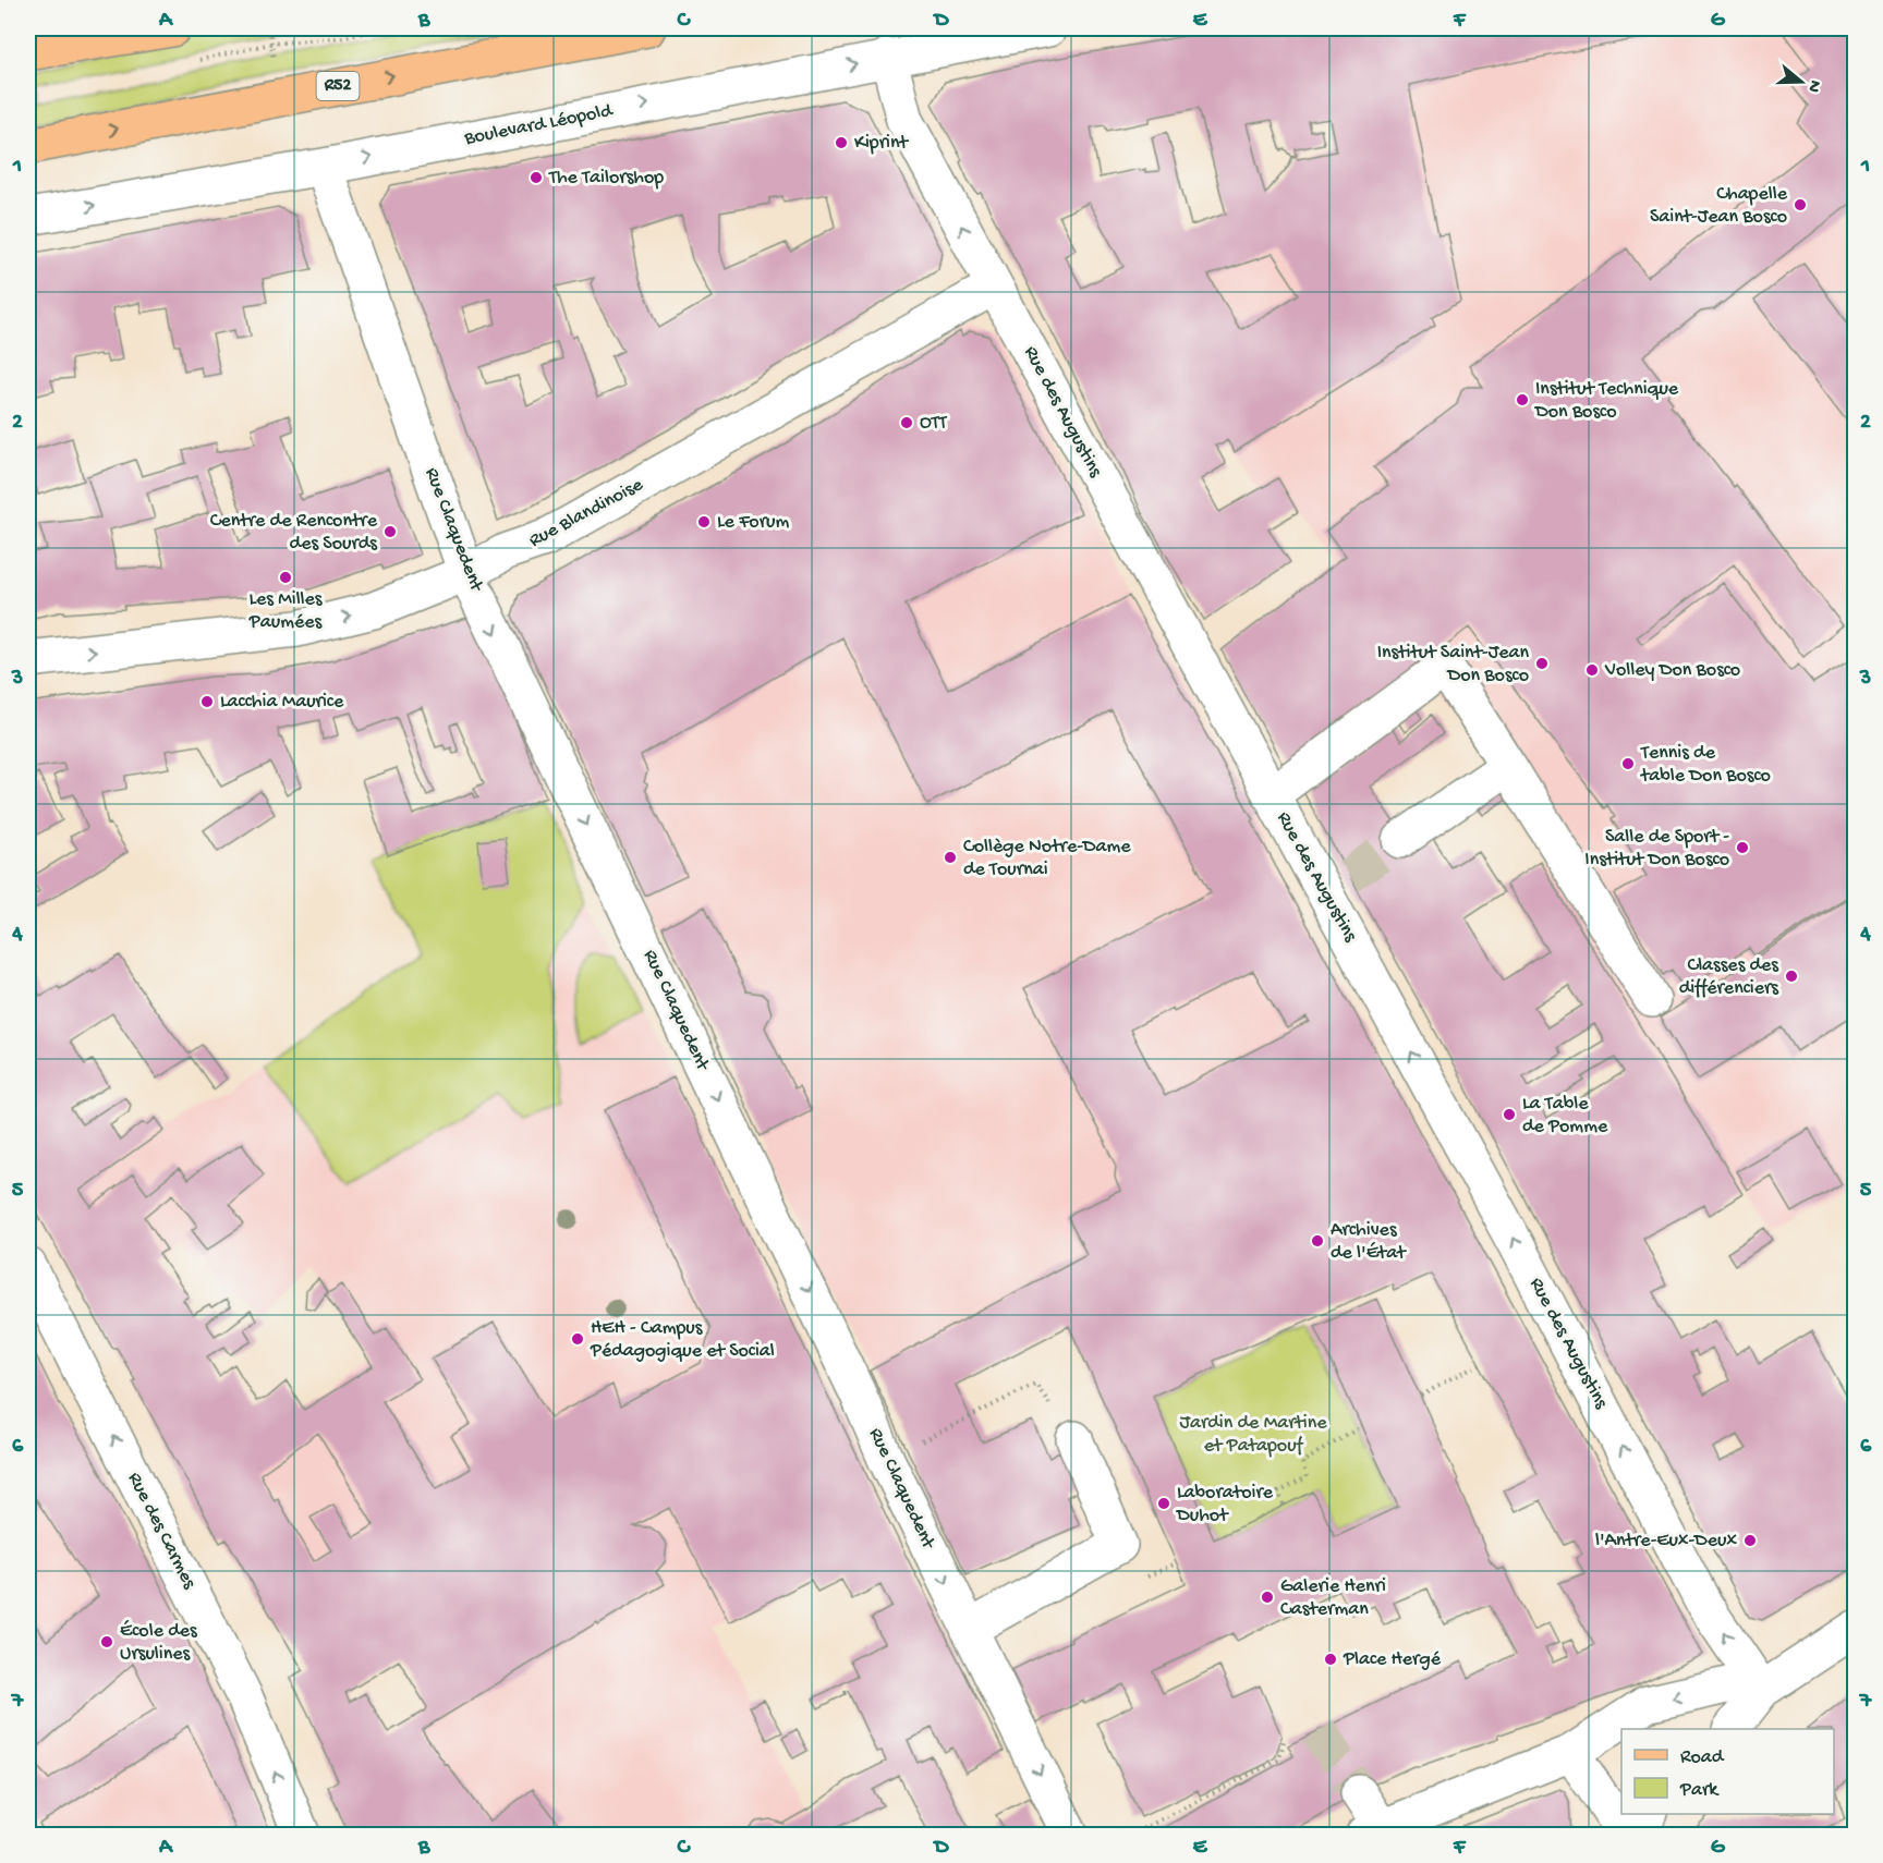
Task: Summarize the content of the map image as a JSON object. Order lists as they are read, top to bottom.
{
  "streets": {
    "main road": ["R52"],
    "street": [
      "Boulevard Léopold",
      "Rue des Augustins",
      "Rue Blandinoise",
      "Rue Claquedent",
      "Rue des Carmes"
    ]
  },
  "crossings": [
    ["Boulevard Léopold", "Rue des Augustins"],
    ["Boulevard Léopold", "Rue Claquedent"],
    ["Rue des Augustins", "Rue Blandinoise"],
    ["Rue Blandinoise", "Rue Claquedent"]
  ],
  "one_way": [
    "Boulevard Léopold",
    "Rue des Augustins",
    "Rue Blandinoise",
    "Rue Claquedent",
    "Rue des Carmes"
  ],
  "parks": ["Jardin de Martine et Patapouf"],
  "places": [
    "Kiprint",
    "The Tailorshop",
    "Chapelle Saint-Jean Bosco",
    "Institut Technique Don Bosco",
    "OTT",
    "Le Forum",
    "Centre de Rencontre des Sourds",
    "Les Milles Paumées",
    "Institut Saint-Jean Don Bosco",
    "Volley Don Bosco",
    "Lacchia Maurice",
    "Tennis de table Don Bosco",
    "Salle de Sport - Institut Don Bosco",
    "Collège Notre-Dame de Tournai",
    "Classes des différenciers",
    "La Table de Pomme",
    "Archives de l'État",
    "HEH - Campus Pédagogique et Social",
    "Laboratoire Duhot",
    "l'Antre-Eux-Deux",
    "Galerie Henri Casterman",
    "École des Ursulines",
    "Place Hergé"
  ],
  "legend": ["Road", "Park"],
  "north": "right",
  "grid": {
    "columns": [
      "A",
      "B",
      "C",
      "D",
      "E",
      "F",
      "G"
    ],
    "rows": [
      "1",
      "2",
      "3",
      "4",
      "5",
      "6",
      "7"
    ]
  }
}
